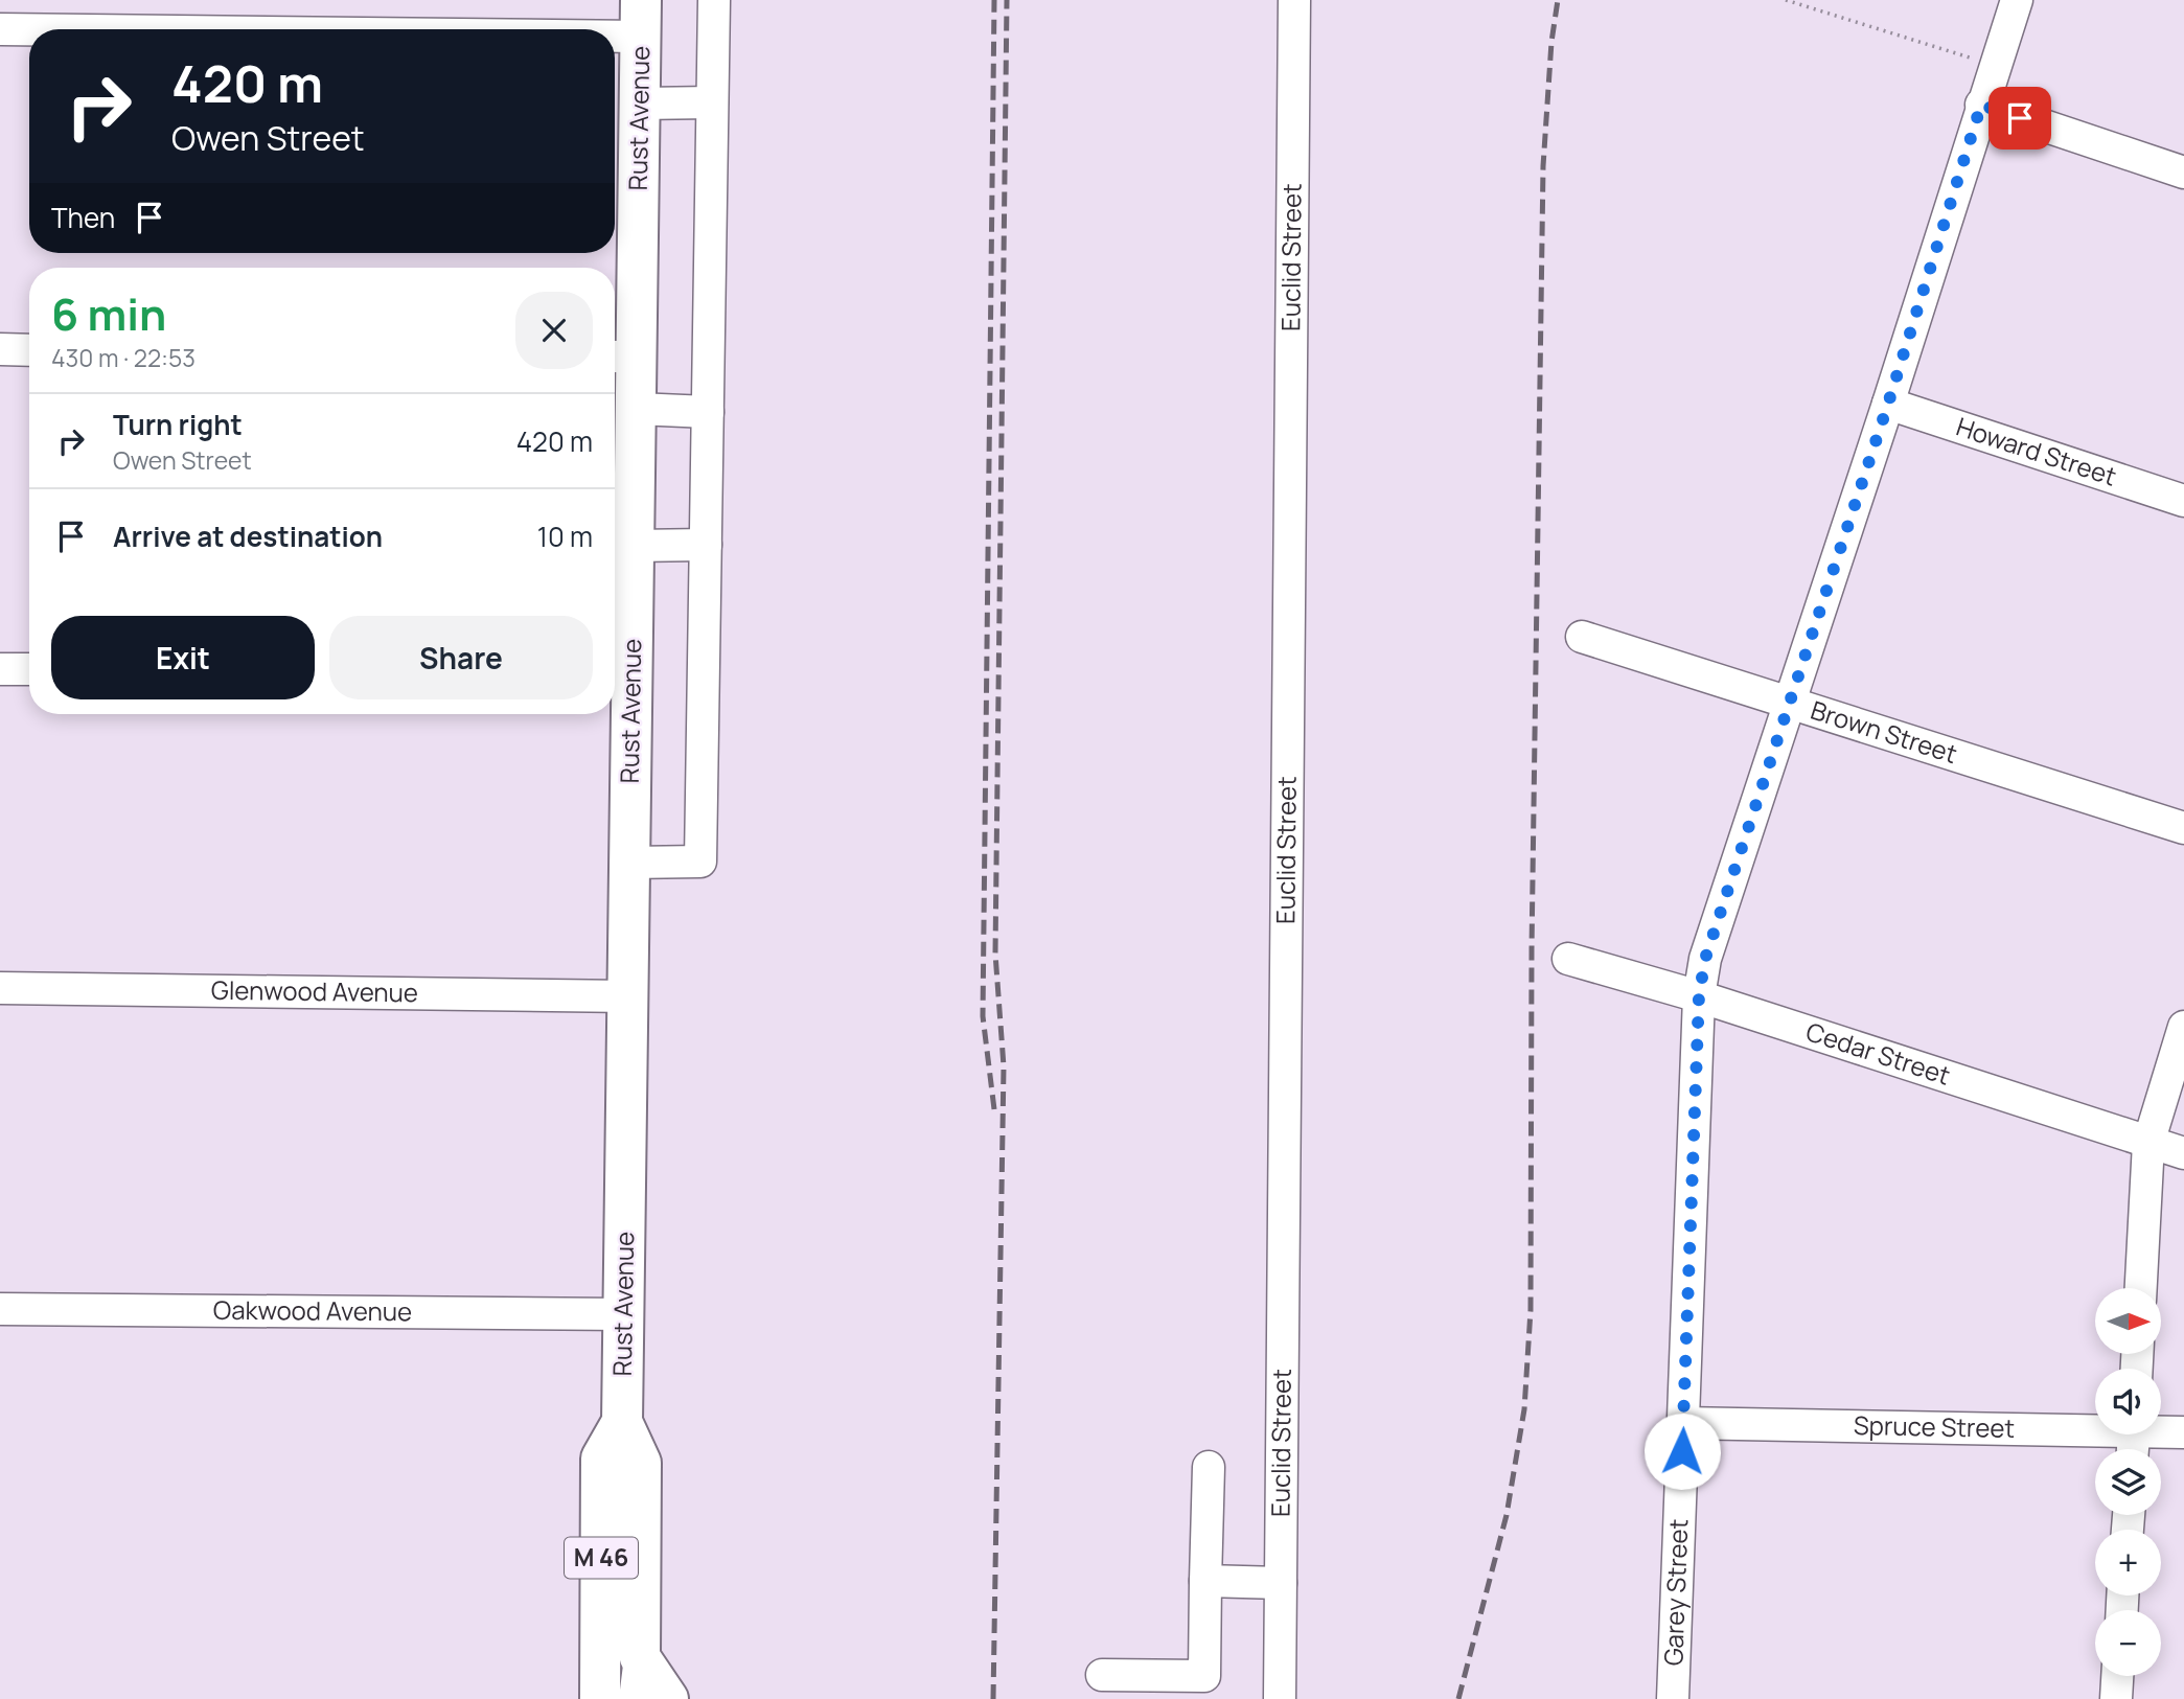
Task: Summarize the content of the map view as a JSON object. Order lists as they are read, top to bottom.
{
  "streets": {
    "highway": ["Rust Avenue", "M 46"],
    "street": [
      "Euclid Street",
      "Howard Street",
      "Brown Street",
      "Glenwood Avenue",
      "Cedar Street",
      "Oakwood Avenue",
      "Spruce Street",
      "Garey Street"
    ]
  },
  "crossings": [
    ["Rust Avenue", "Glenwood Avenue"],
    ["Rust Avenue", "Oakwood Avenue"],
    ["Howard Street", "Garey Street"],
    ["Brown Street", "Garey Street"],
    ["Cedar Street", "Garey Street"],
    ["Spruce Street", "Garey Street"]
  ],
  "north": "right",
  "page": {
    "turn": ["420 m", "Owen Street"],
    "then": "Then",
    "heading": ["6 min", "430 m · 22:53"],
    "list": [
      {
        "name": "Turn right",
        "note": "Owen Street",
        "value": "420 m"
      },
      {
        "name": "Arrive at destination",
        "value": "10 m"
      }
    ],
    "buttons": ["Exit", "Share"],
    "map_buttons": ["+", "−"]
  }
}
